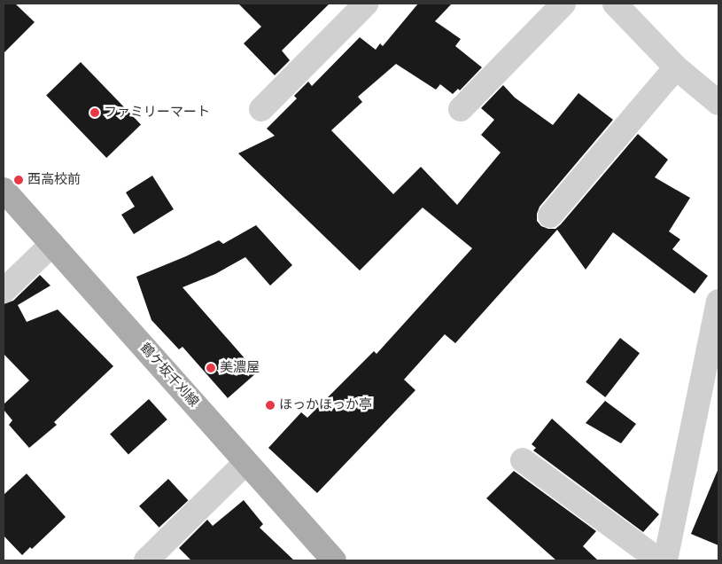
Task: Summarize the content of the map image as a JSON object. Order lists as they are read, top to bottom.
{
  "streets": {
    "main road": ["鶴ケ坂千刈線"]
  },
  "places": [
    "ファミリーマート",
    "西高校前",
    "美濃屋",
    "ほっかほっか亭"
  ]
}
